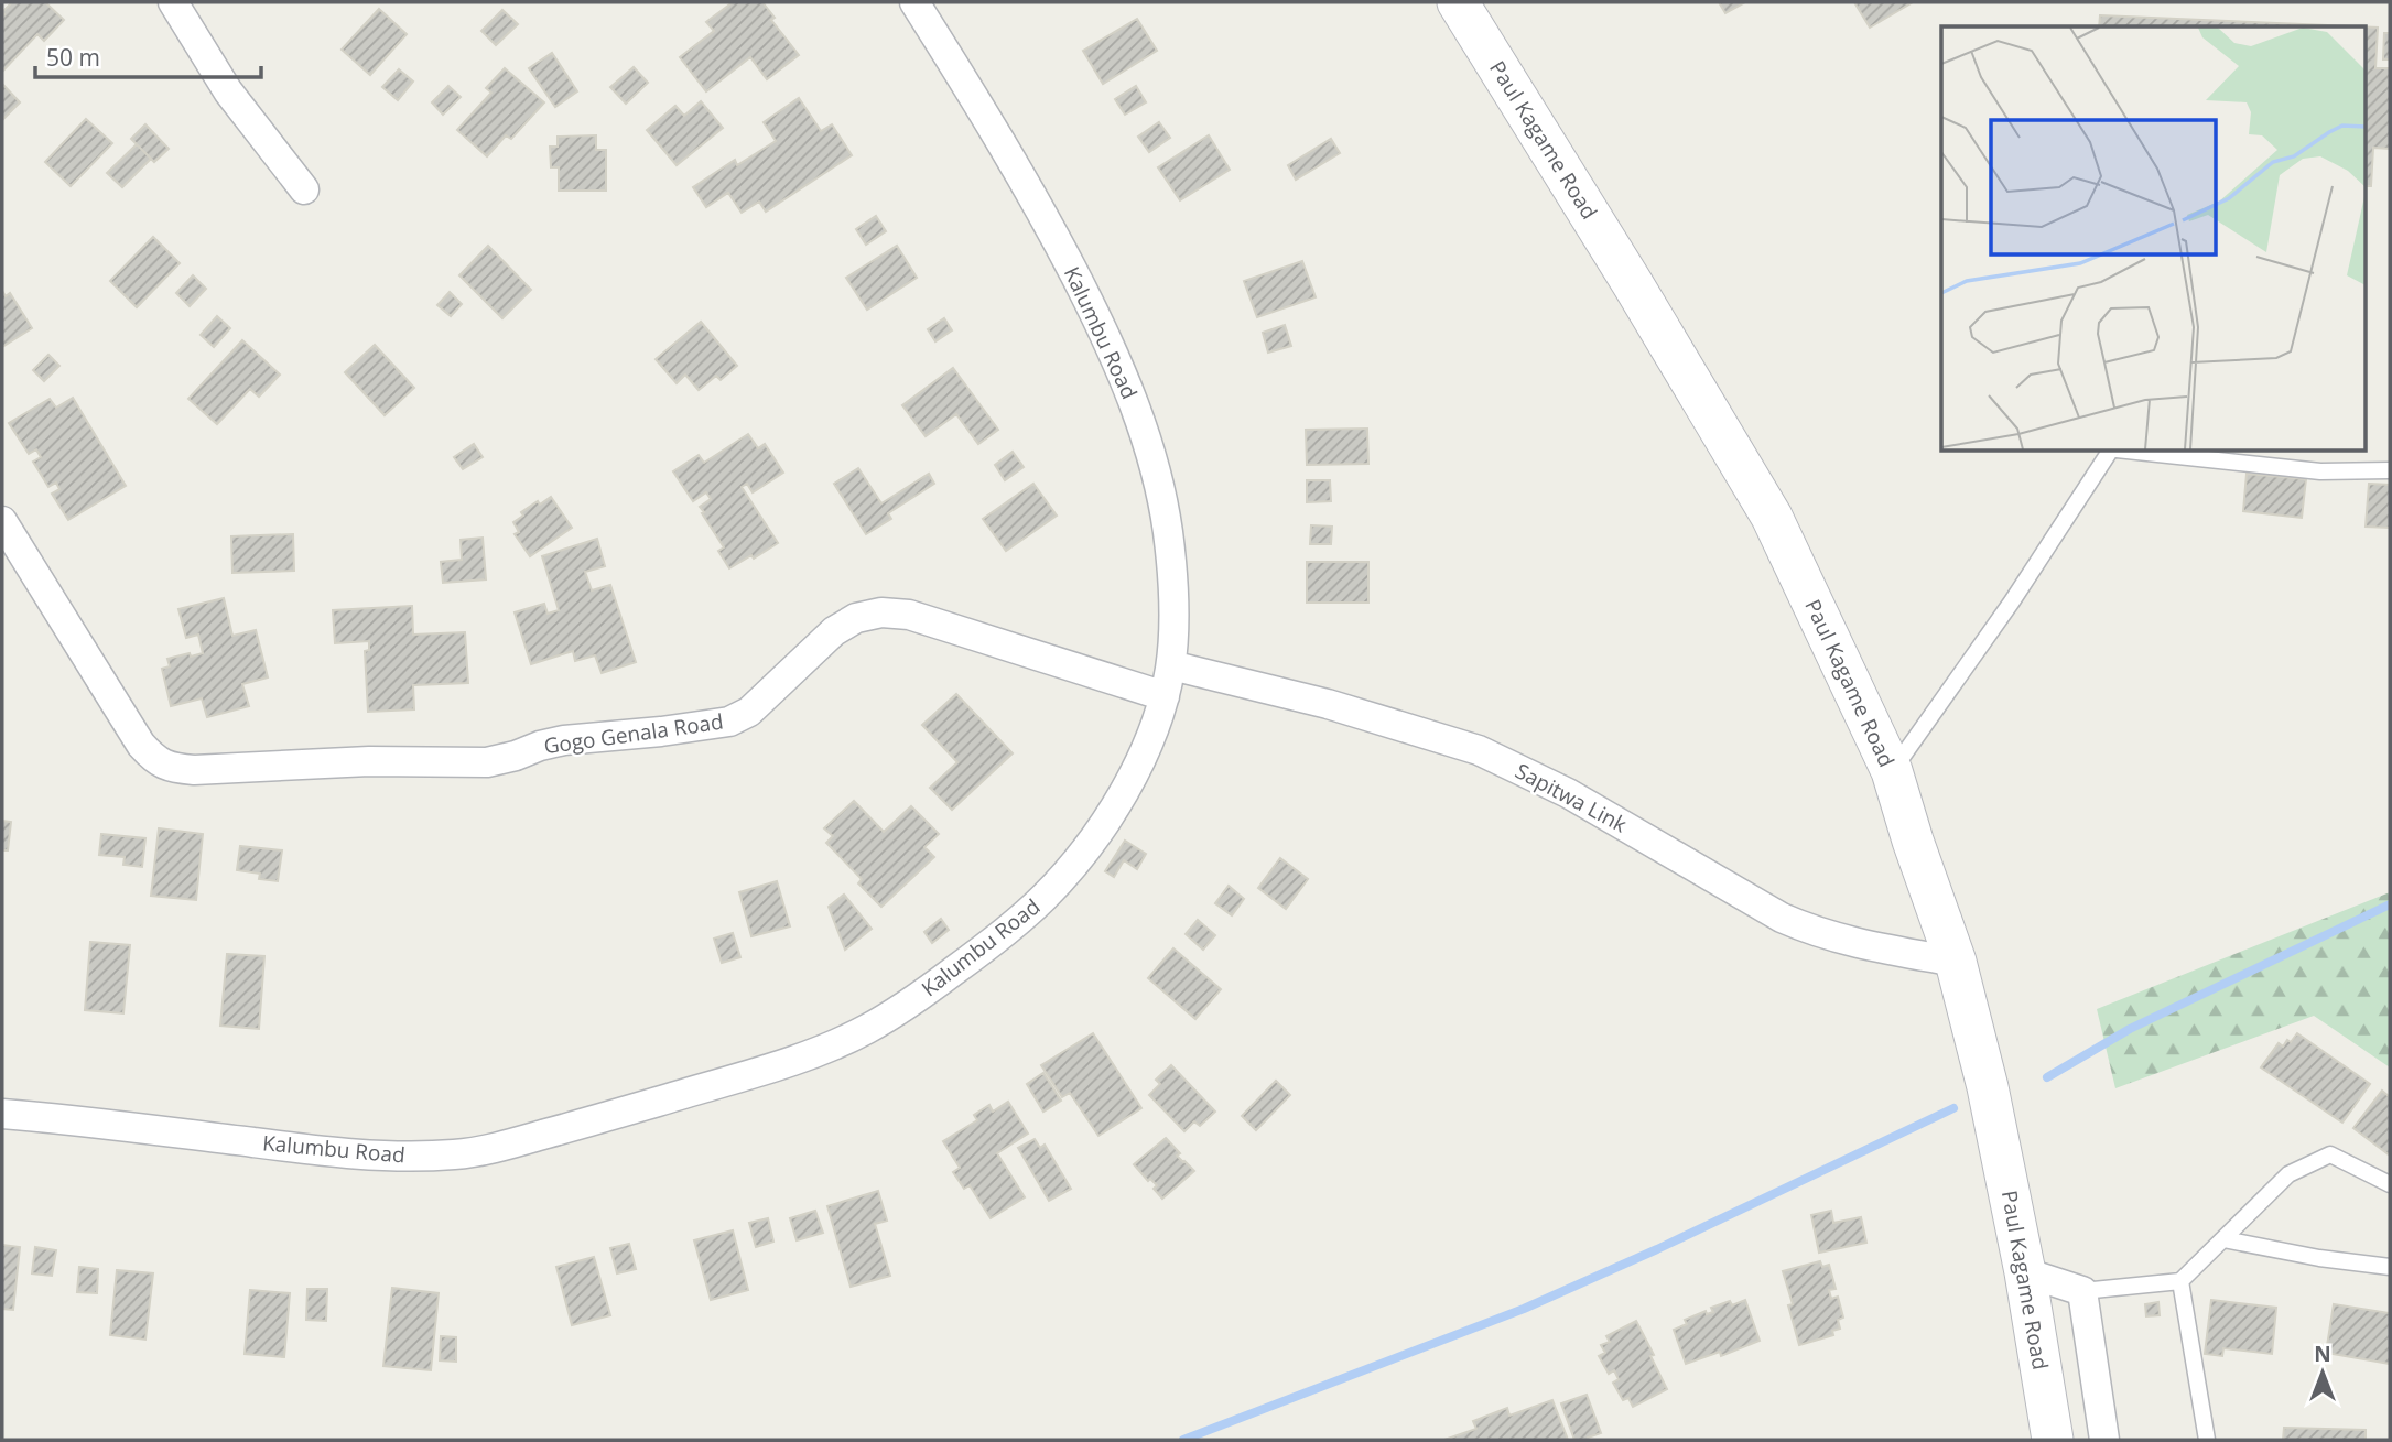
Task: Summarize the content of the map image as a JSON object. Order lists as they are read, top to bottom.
{
  "streets": {
    "street": [
      "Paul Kagame Road",
      "Kalumbu Road",
      "Gogo Genala Road",
      "Sapitwa Link"
    ]
  },
  "crossings": [
    ["Paul Kagame Road", "Sapitwa Link"],
    ["Kalumbu Road", "Gogo Genala Road"],
    ["Kalumbu Road", "Sapitwa Link"]
  ],
  "scale_bar": "50 m",
  "north": "top"
}
